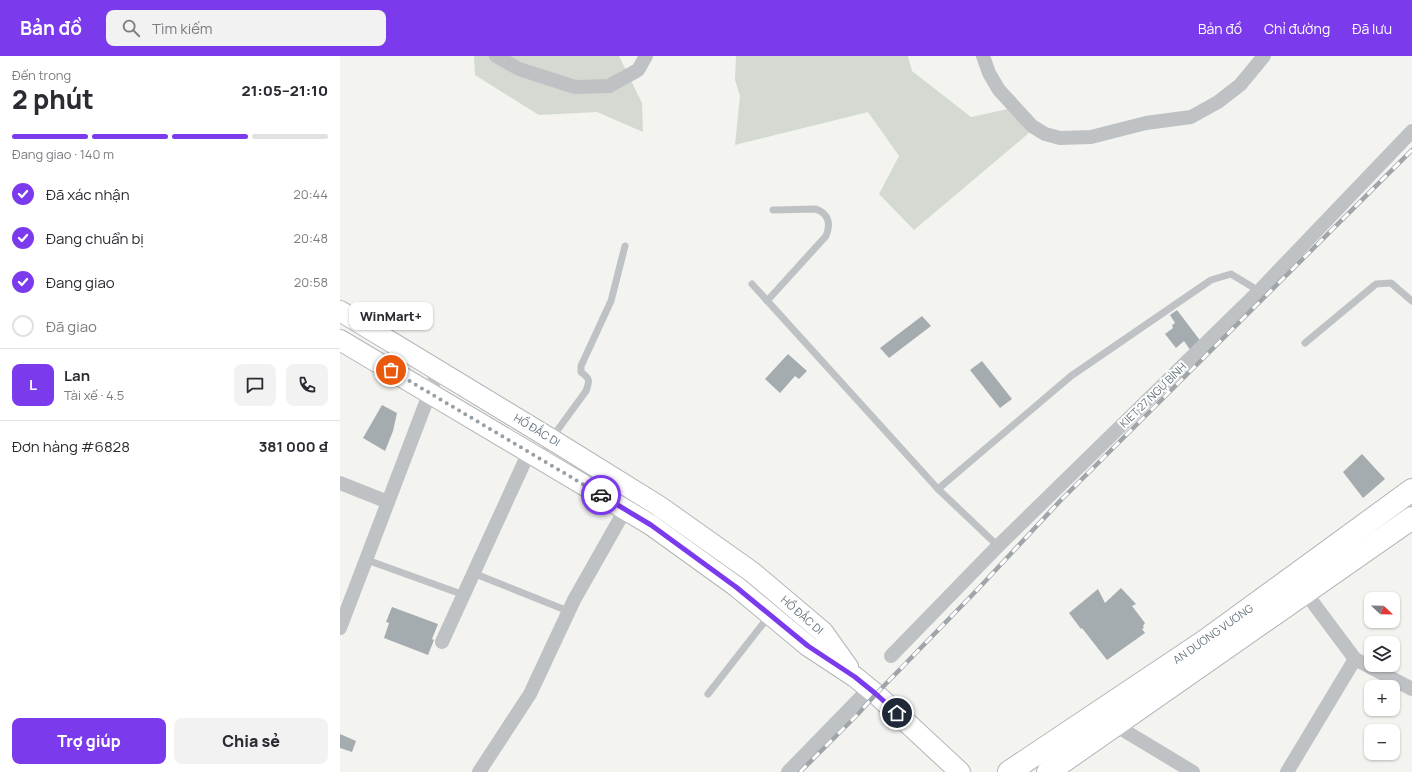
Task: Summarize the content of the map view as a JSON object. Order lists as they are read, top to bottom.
{
  "streets": {
    "main road": ["AN DƯƠNG VƯƠNG"],
    "street": ["KIET 27 NGỰ BÌNH", "HỒ ĐẮC DI"]
  },
  "places": ["WinMart+"],
  "north": "right",
  "page": {
    "header": "Bản đồ",
    "search": "Tìm kiếm",
    "nav": ["Bản đồ", "Chỉ đường", "Đã lưu"],
    "heading": ["2 phút", "Đến trong", "21:05–21:10"],
    "panel": [
      "Lan",
      "Tài xế · 4.5",
      "Đơn hàng #6828",
      "381 000 ₫"
    ],
    "bar": "Đang giao · 140 m",
    "list": [
      ["Đã xác nhận", "20:44"],
      ["Đang chuẩn bị", "20:48"],
      ["Đang giao", "20:58"],
      "Đã giao"
    ],
    "bubble": "WinMart+",
    "round": "L",
    "map_buttons": ["+", "−"],
    "buttons": ["Trợ giúp", "Chia sẻ"]
  }
}
